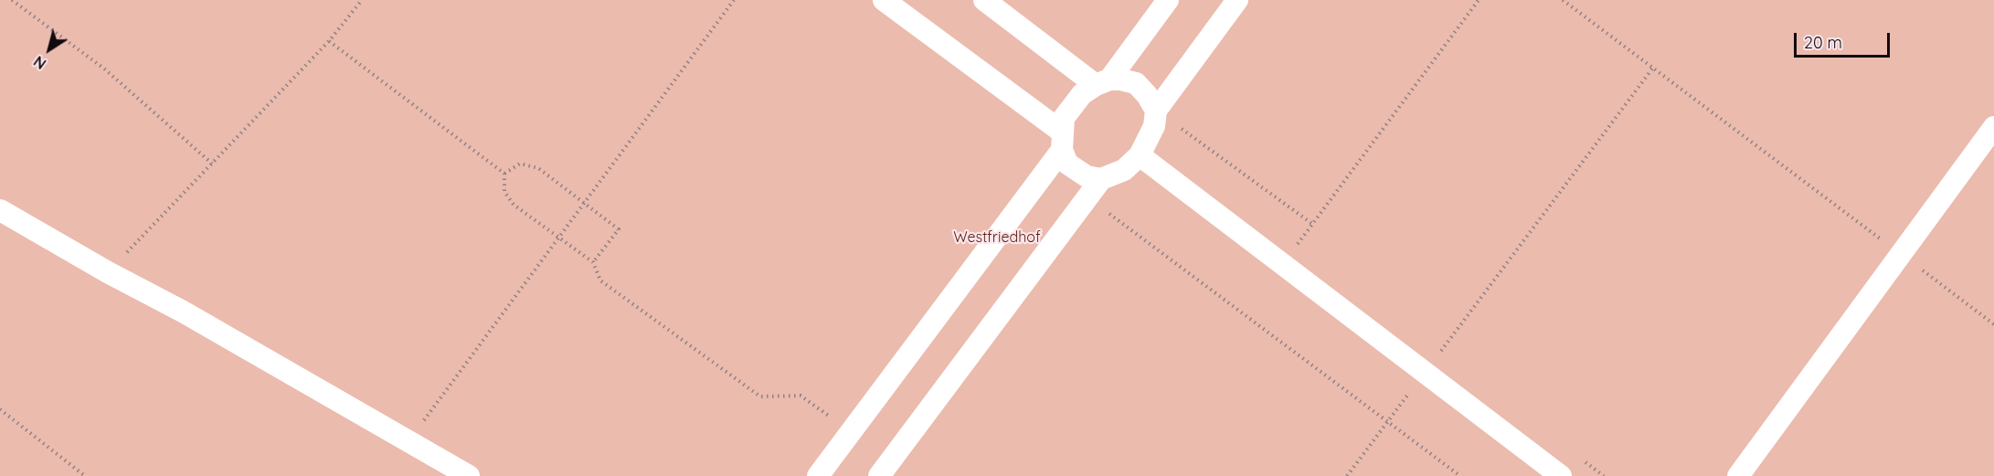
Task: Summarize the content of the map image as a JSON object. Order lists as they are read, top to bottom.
{
  "parks": ["Westfriedhof"],
  "scale_bar": "20 m",
  "north": "bottom left"
}
